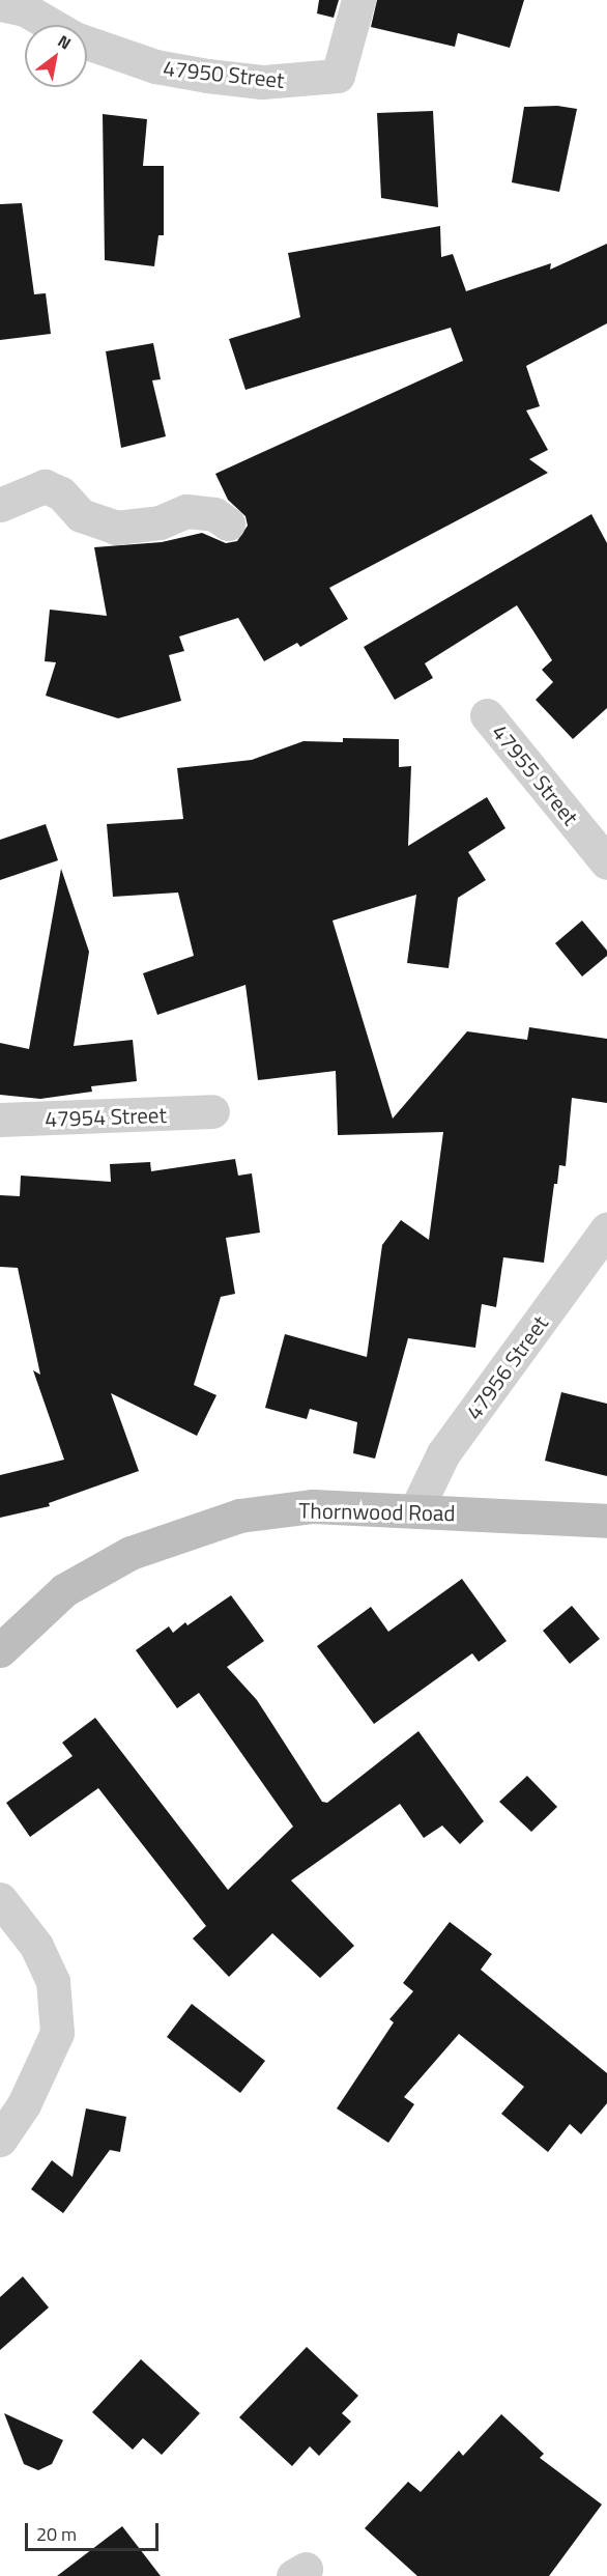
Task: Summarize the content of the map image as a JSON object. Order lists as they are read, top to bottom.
{
  "streets": {
    "street": [
      "47950 Street",
      "47955 Street",
      "47954 Street",
      "47956 Street",
      "Thornwood Road"
    ]
  },
  "crossings": [
    ["47956 Street", "Thornwood Road"]
  ],
  "scale_bar": "20 m",
  "north": "top right"
}
